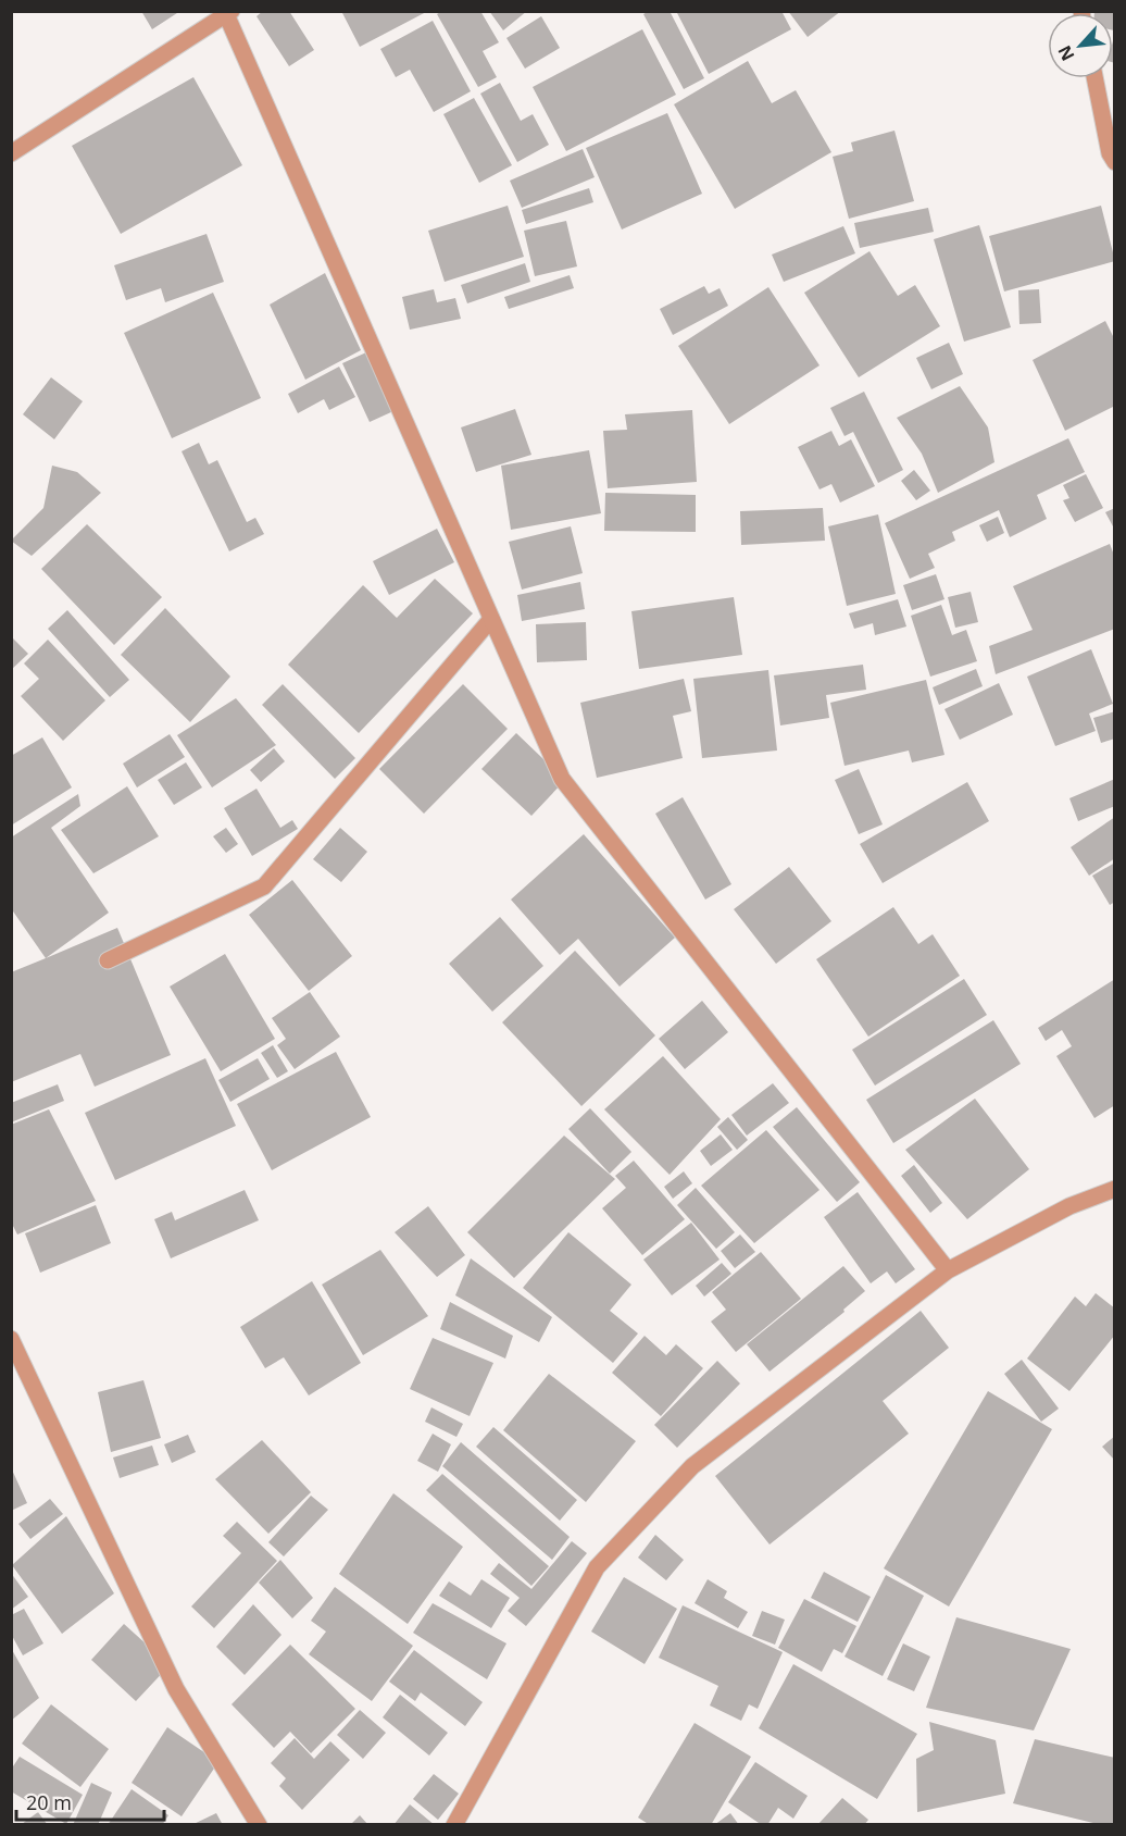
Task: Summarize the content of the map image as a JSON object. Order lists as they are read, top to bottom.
{
  "scale_bar": "20 m",
  "north": "bottom left"
}
